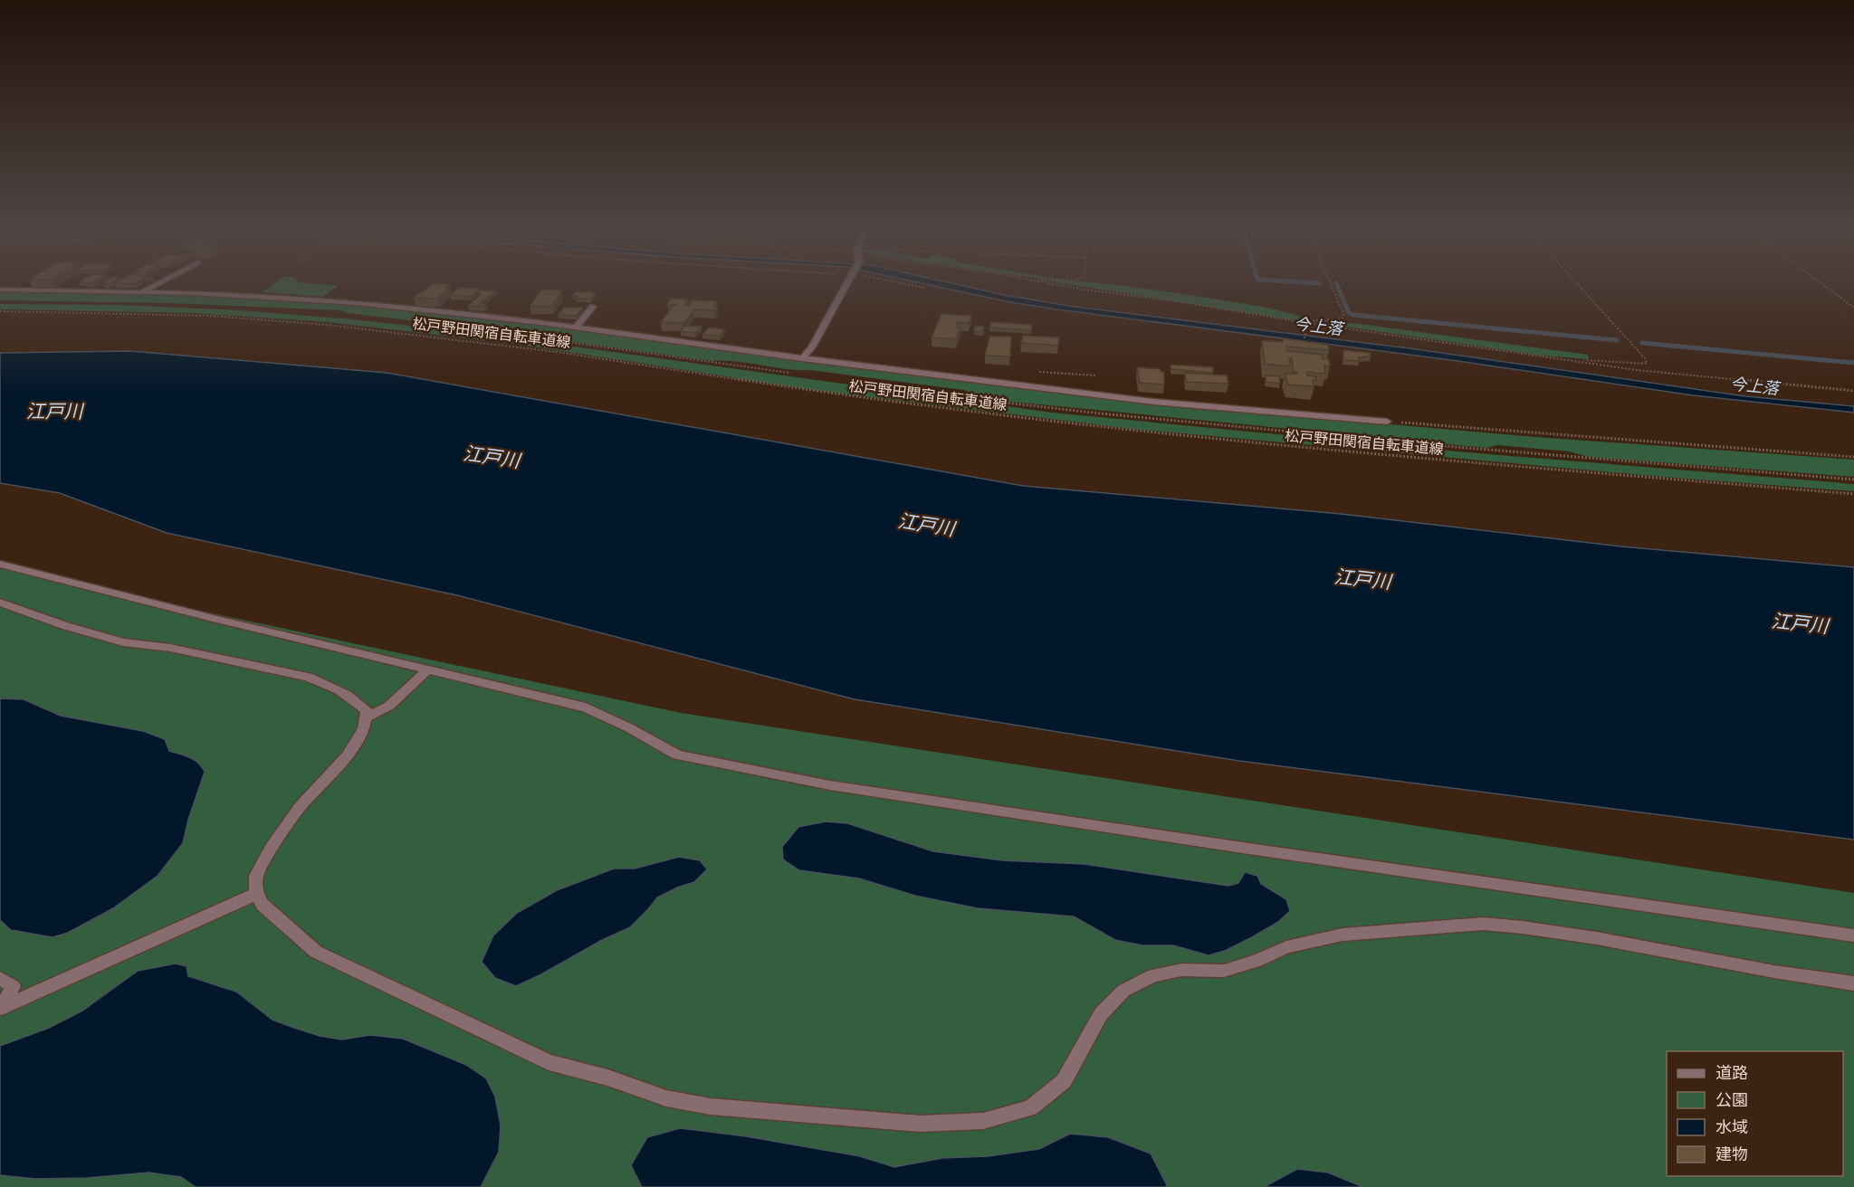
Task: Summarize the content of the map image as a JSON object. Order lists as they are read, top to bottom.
{
  "streets": {
    "path": ["松戸野田関宿自転車道線"]
  },
  "water": ["今上落", "江戸川"],
  "legend": [
    "道路",
    "公園",
    "水域",
    "建物"
  ]
}
